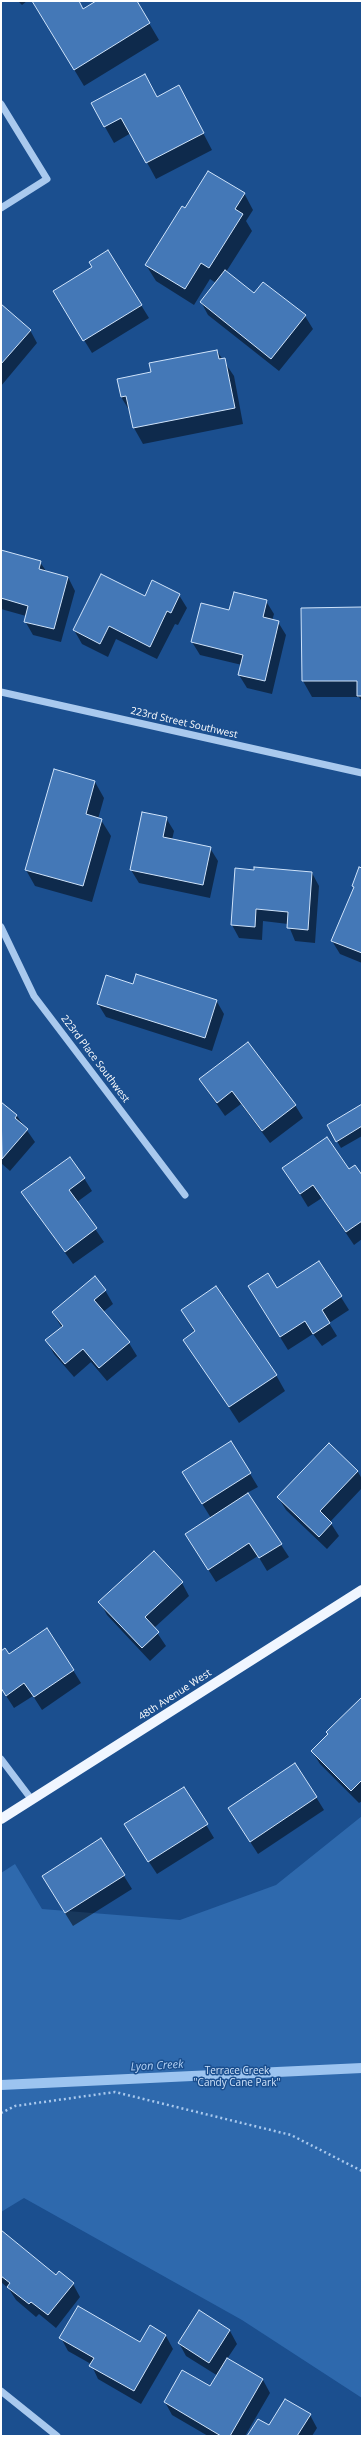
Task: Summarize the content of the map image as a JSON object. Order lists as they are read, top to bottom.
{
  "streets": {
    "main road": ["48th Avenue West"],
    "street": ["223rd Street Southwest", "223rd Place Southwest"]
  },
  "water": ["Lyon Creek"],
  "parks": ["Terrace Creek \"Candy Cane Park\""]
}
